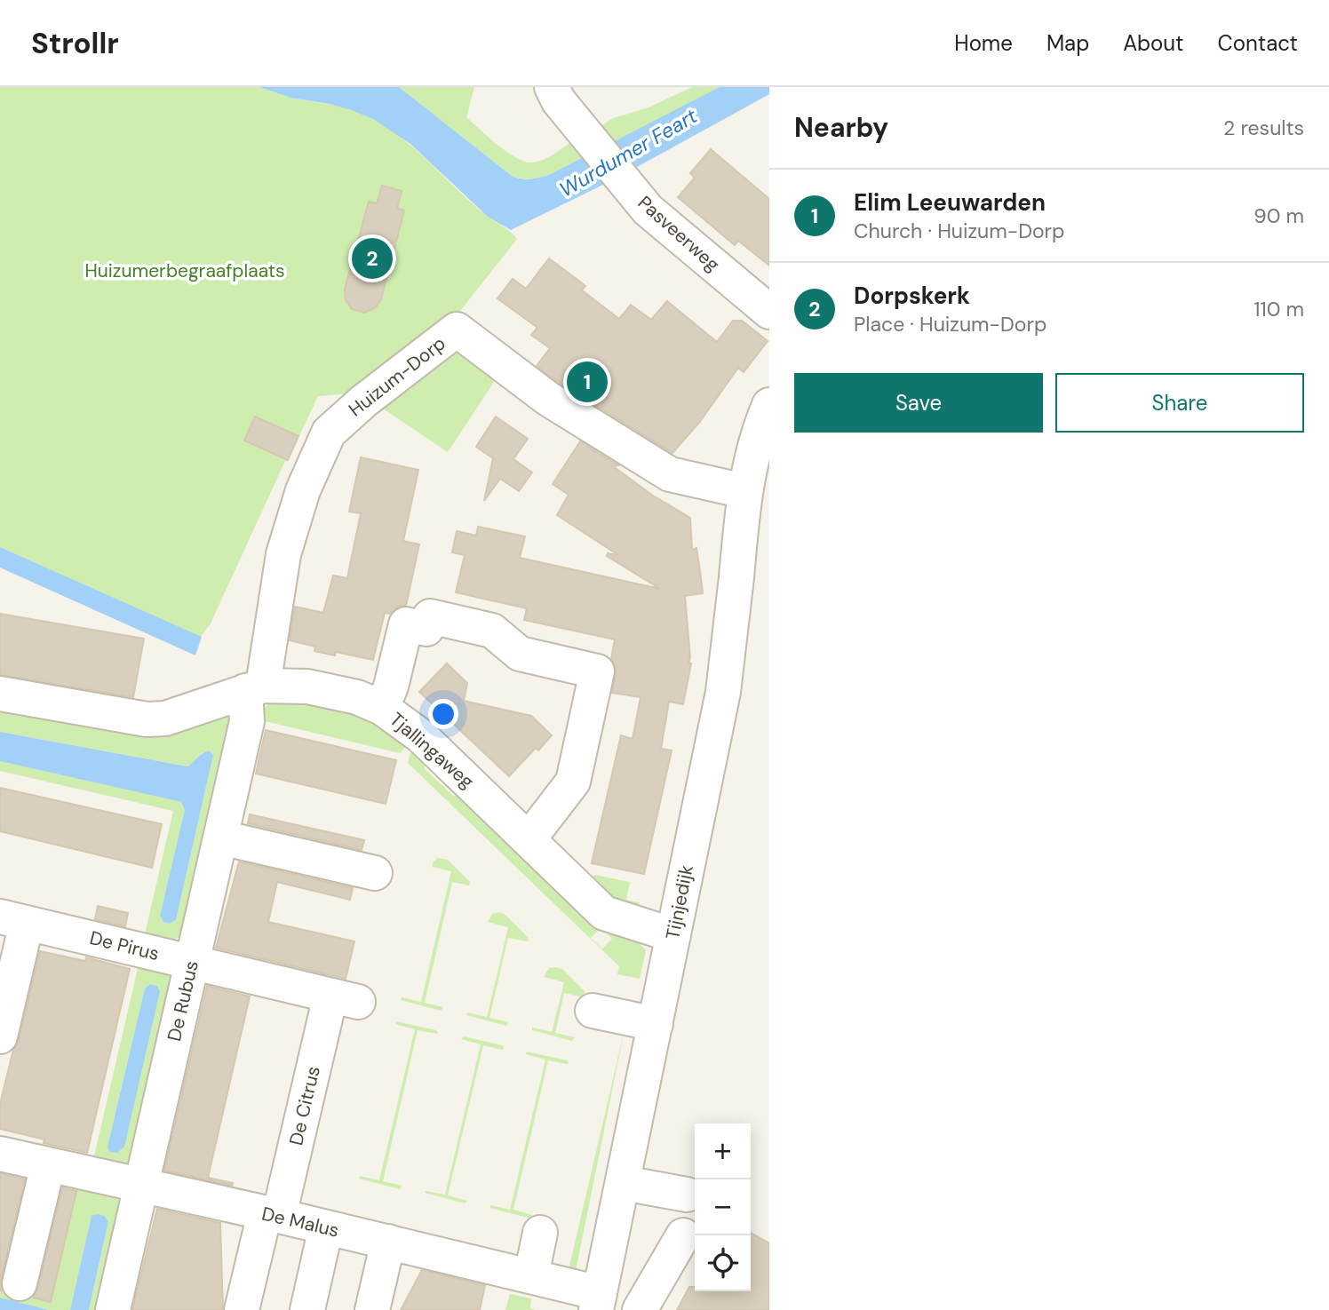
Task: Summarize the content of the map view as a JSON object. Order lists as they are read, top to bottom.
{
  "streets": {
    "street": [
      "Pasveerweg",
      "Huizum-Dorp",
      "Tjallingaweg",
      "Tijnjedijk",
      "De Pirus",
      "De Rubus",
      "De Citrus",
      "De Malus"
    ]
  },
  "crossings": [
    ["Huizum-Dorp", "Tjallingaweg"],
    ["Huizum-Dorp", "Tijnjedijk"],
    ["Huizum-Dorp", "De Rubus"],
    ["Tjallingaweg", "Tijnjedijk"],
    ["Tjallingaweg", "De Rubus"],
    ["Tijnjedijk", "De Malus"],
    ["De Pirus", "De Rubus"],
    ["De Pirus", "De Citrus"],
    ["De Rubus", "De Malus"],
    ["De Citrus", "De Malus"]
  ],
  "water": ["Wurdumer Feart"],
  "parks": ["Huizumerbegraafplaats"],
  "page": {
    "header": "Strollr",
    "nav": [
      "Home",
      "Map",
      "About",
      "Contact"
    ],
    "heading": ["Nearby", "2 results"],
    "list": [
      {
        "mark": "1",
        "name": "Elim Leeuwarden",
        "note": "Church · Huizum-Dorp",
        "value": "90 m"
      },
      {
        "mark": "2",
        "name": "Dorpskerk",
        "note": "Place · Huizum-Dorp",
        "value": "110 m"
      }
    ],
    "pins": ["2", "1"],
    "buttons": ["Save", "Share"],
    "map_buttons": ["+", "−"]
  }
}
